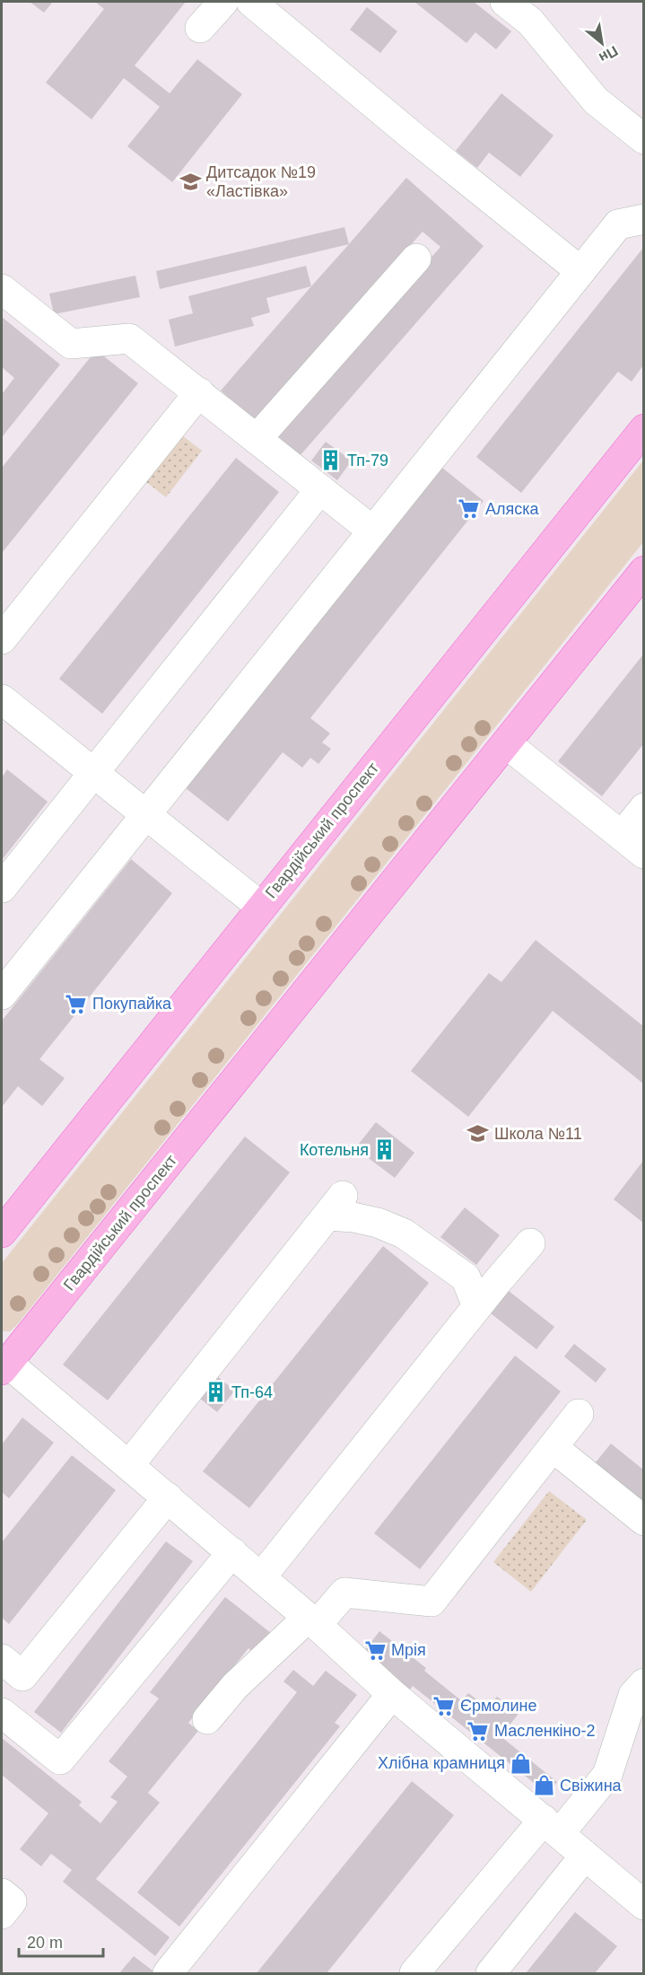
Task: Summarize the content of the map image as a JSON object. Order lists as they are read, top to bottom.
{
  "streets": {
    "main road": ["Гвардійський проспект"]
  },
  "places": {
    "school or university": ["Дитсадок №19 «Ластівка»", "Школа №11"],
    "building": ["Тп-79", "Котельня", "Тп-64"],
    "supermarket": [
      "Аляска",
      "Покупайка",
      "Мрія",
      "Єрмолине",
      "Масленкіно-2"
    ],
    "shop": ["Хлібна крамниця", "Свіжина"]
  },
  "scale_bar": "20 m",
  "north": "bottom right"
}
